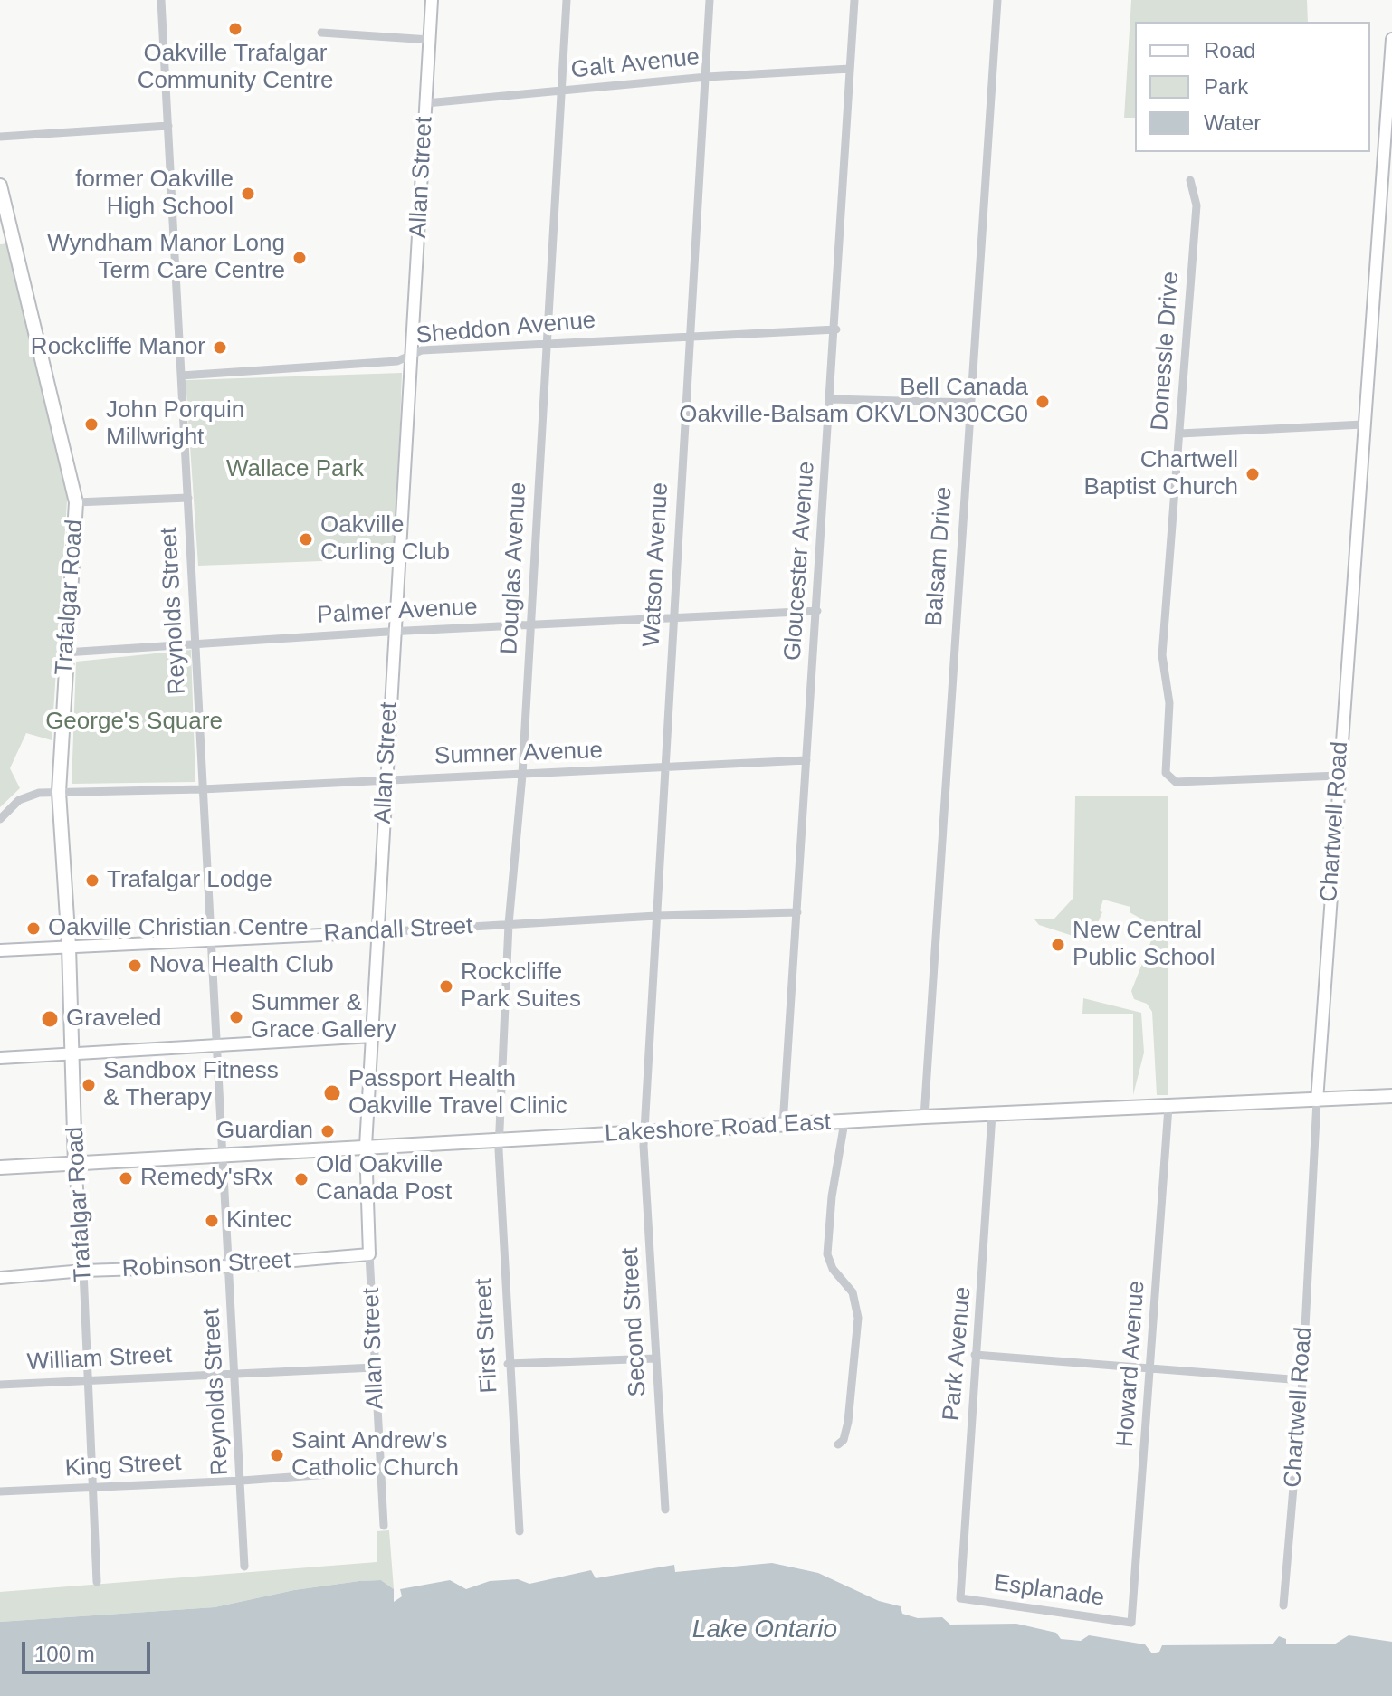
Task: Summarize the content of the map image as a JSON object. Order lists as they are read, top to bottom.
{
  "streets": {
    "main road": ["Trafalgar Road", "Lakeshore Road East"],
    "street": [
      "Galt Avenue",
      "Allan Street",
      "Sheddon Avenue",
      "Donessle Drive",
      "Balsam Drive",
      "Gloucester Avenue",
      "Watson Avenue",
      "Douglas Avenue",
      "Reynolds Street",
      "Palmer Avenue",
      "Sumner Avenue",
      "Chartwell Road",
      "Randall Street",
      "Robinson Street",
      "Second Street",
      "First Street",
      "Park Avenue",
      "William Street",
      "Howard Avenue",
      "King Street",
      "Esplanade"
    ]
  },
  "crossings": [
    ["Galt Avenue", "Allan Street"],
    ["Galt Avenue", "Gloucester Avenue"],
    ["Galt Avenue", "Watson Avenue"],
    ["Galt Avenue", "Douglas Avenue"],
    ["Allan Street", "Sheddon Avenue"],
    ["Allan Street", "Palmer Avenue"],
    ["Allan Street", "Sumner Avenue"],
    ["Allan Street", "Randall Street"],
    ["Allan Street", "Lakeshore Road East"],
    ["Allan Street", "Robinson Street"],
    ["Allan Street", "William Street"],
    ["Allan Street", "King Street"],
    ["Sheddon Avenue", "Gloucester Avenue"],
    ["Sheddon Avenue", "Watson Avenue"],
    ["Sheddon Avenue", "Douglas Avenue"],
    ["Sheddon Avenue", "Reynolds Street"],
    ["Donessle Drive", "Chartwell Road"],
    ["Balsam Drive", "Lakeshore Road East"],
    ["Gloucester Avenue", "Palmer Avenue"],
    ["Gloucester Avenue", "Sumner Avenue"],
    ["Gloucester Avenue", "Randall Street"],
    ["Gloucester Avenue", "Lakeshore Road East"],
    ["Watson Avenue", "Palmer Avenue"],
    ["Watson Avenue", "Sumner Avenue"],
    ["Watson Avenue", "Randall Street"],
    ["Watson Avenue", "Lakeshore Road East"],
    ["Watson Avenue", "Second Street"],
    ["Douglas Avenue", "Palmer Avenue"],
    ["Douglas Avenue", "Sumner Avenue"],
    ["Douglas Avenue", "Randall Street"],
    ["Douglas Avenue", "Lakeshore Road East"],
    ["Douglas Avenue", "First Street"],
    ["Trafalgar Road", "Palmer Avenue"],
    ["Trafalgar Road", "Sumner Avenue"],
    ["Trafalgar Road", "Randall Street"],
    ["Trafalgar Road", "Lakeshore Road East"],
    ["Trafalgar Road", "Robinson Street"],
    ["Trafalgar Road", "William Street"],
    ["Trafalgar Road", "King Street"],
    ["Reynolds Street", "Palmer Avenue"],
    ["Reynolds Street", "Sumner Avenue"],
    ["Reynolds Street", "Randall Street"],
    ["Reynolds Street", "Lakeshore Road East"],
    ["Reynolds Street", "Robinson Street"],
    ["Reynolds Street", "William Street"],
    ["Reynolds Street", "King Street"],
    ["Chartwell Road", "Lakeshore Road East"],
    ["Lakeshore Road East", "Second Street"],
    ["Lakeshore Road East", "First Street"],
    ["Lakeshore Road East", "Park Avenue"],
    ["Lakeshore Road East", "Howard Avenue"],
    ["Park Avenue", "Esplanade"],
    ["Howard Avenue", "Esplanade"]
  ],
  "water": ["Lake Ontario"],
  "parks": ["Wallace Park", "George's Square"],
  "places": [
    "Oakville Trafalgar Community Centre",
    "former Oakville High School",
    "Wyndham Manor Long Term Care Centre",
    "Rockcliffe Manor",
    "Bell Canada Oakville-Balsam OKVLON30CG0",
    "John Porquin Millwright",
    "Chartwell Baptist Church",
    "Oakville Curling Club",
    "Trafalgar Lodge",
    "Oakville Christian Centre",
    "New Central Public School",
    "Nova Health Club",
    "Rockcliffe Park Suites",
    "Summer & Grace Gallery",
    "Graveled",
    "Sandbox Fitness & Therapy",
    "Passport Health Oakville Travel Clinic",
    "Guardian",
    "Remedy'sRx",
    "Old Oakville Canada Post",
    "Kintec",
    "Saint Andrew's Catholic Church"
  ],
  "legend": ["Road", "Park", "Water"],
  "scale_bar": "100 m"
}
